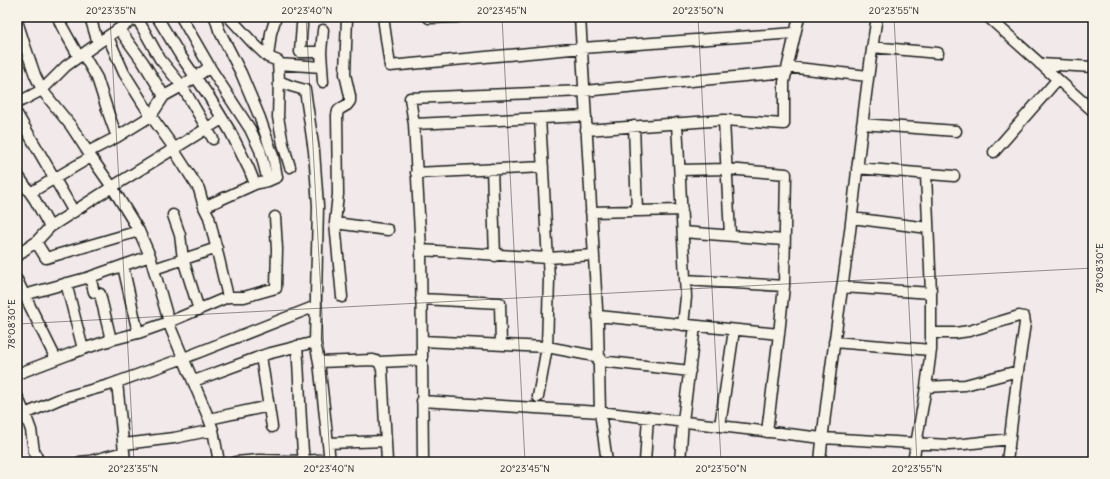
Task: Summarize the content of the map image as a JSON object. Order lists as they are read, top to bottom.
{
  "coordinates": [
    "20°23'35\"N",
    "20°23'40\"N",
    "20°23'45\"N",
    "20°23'50\"N",
    "20°23'55\"N",
    "78°08'30\"E"
  ]
}
